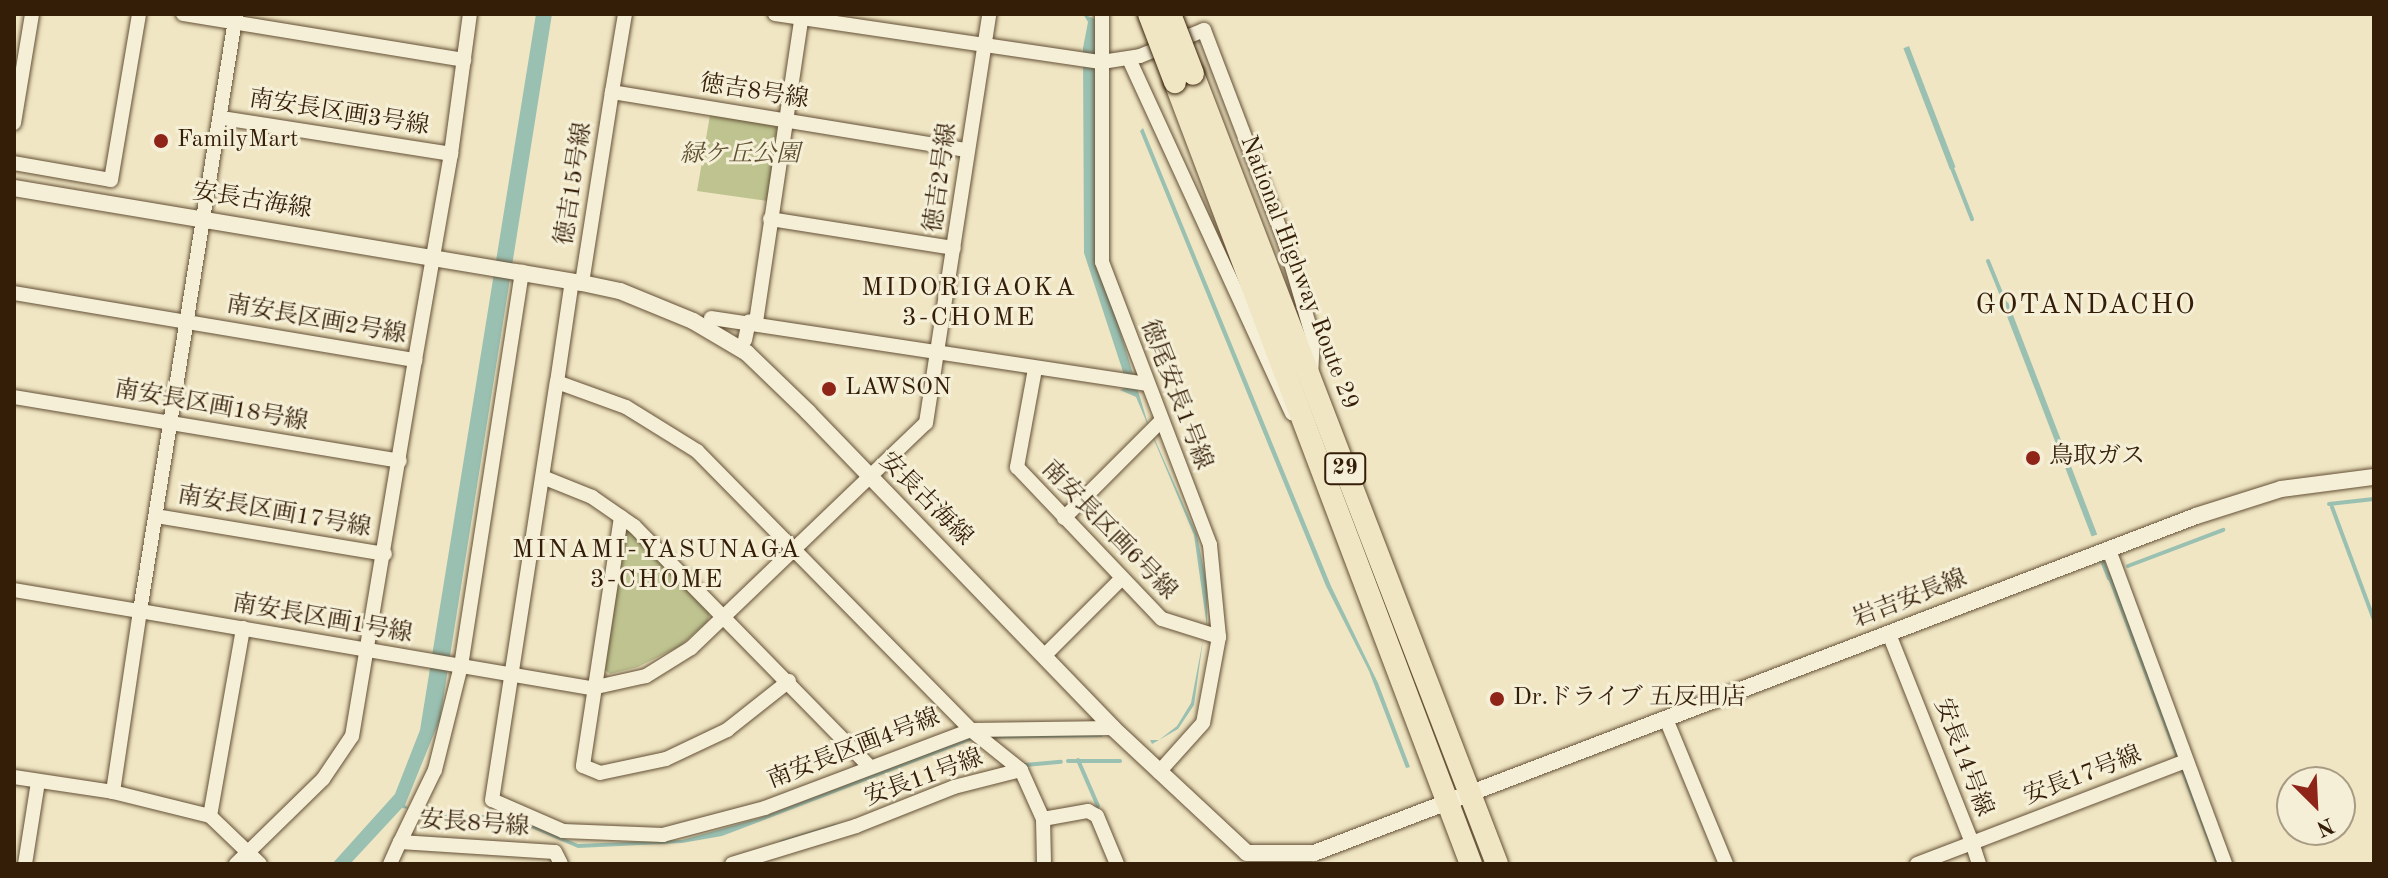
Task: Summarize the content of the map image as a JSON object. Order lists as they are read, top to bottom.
{
  "streets": {
    "highway": ["National Highway Route 29", "29"],
    "street": [
      "徳吉8号線",
      "南安長区画3号線",
      "徳吉2号線",
      "徳吉15号線",
      "安長古海線",
      "南安長区画2号線",
      "徳尾安長1号線",
      "南安長区画18号線",
      "南安長区画17号線",
      "南安長区画6号線",
      "岩吉安長線",
      "南安長区画1号線",
      "南安長区画4号線",
      "安長14号線",
      "安長17号線",
      "安長11号線",
      "安長8号線"
    ]
  },
  "crossings": [
    ["徳吉8号線", "徳吉2号線"],
    ["徳吉8号線", "徳吉15号線"],
    ["徳吉2号線", "南安長区画1号線"],
    ["徳吉15号線", "安長古海線"],
    ["徳吉15号線", "南安長区画4号線"],
    ["安長古海線", "徳尾安長1号線"],
    ["安長古海線", "岩吉安長線"],
    ["安長古海線", "南安長区画1号線"],
    ["National Highway Route 29", "岩吉安長線"],
    ["南安長区画2号線", "南安長区画18号線"],
    ["南安長区画2号線", "南安長区画17号線"],
    ["南安長区画2号線", "南安長区画1号線"],
    ["徳尾安長1号線", "南安長区画6号線"],
    ["岩吉安長線", "安長14号線"],
    ["南安長区画1号線", "南安長区画4号線"],
    ["安長14号線", "安長17号線"]
  ],
  "districts": ["MIDORIGAOKA 3-CHOME", "GOTANDACHO", "MINAMI-YASUNAGA 3-CHOME"],
  "parks": ["緑ケ丘公園"],
  "places": [
    "FamilyMart",
    "LAWSON",
    "鳥取ガス",
    "Dr.ドライブ 五反田店"
  ],
  "north": "bottom right"
}
